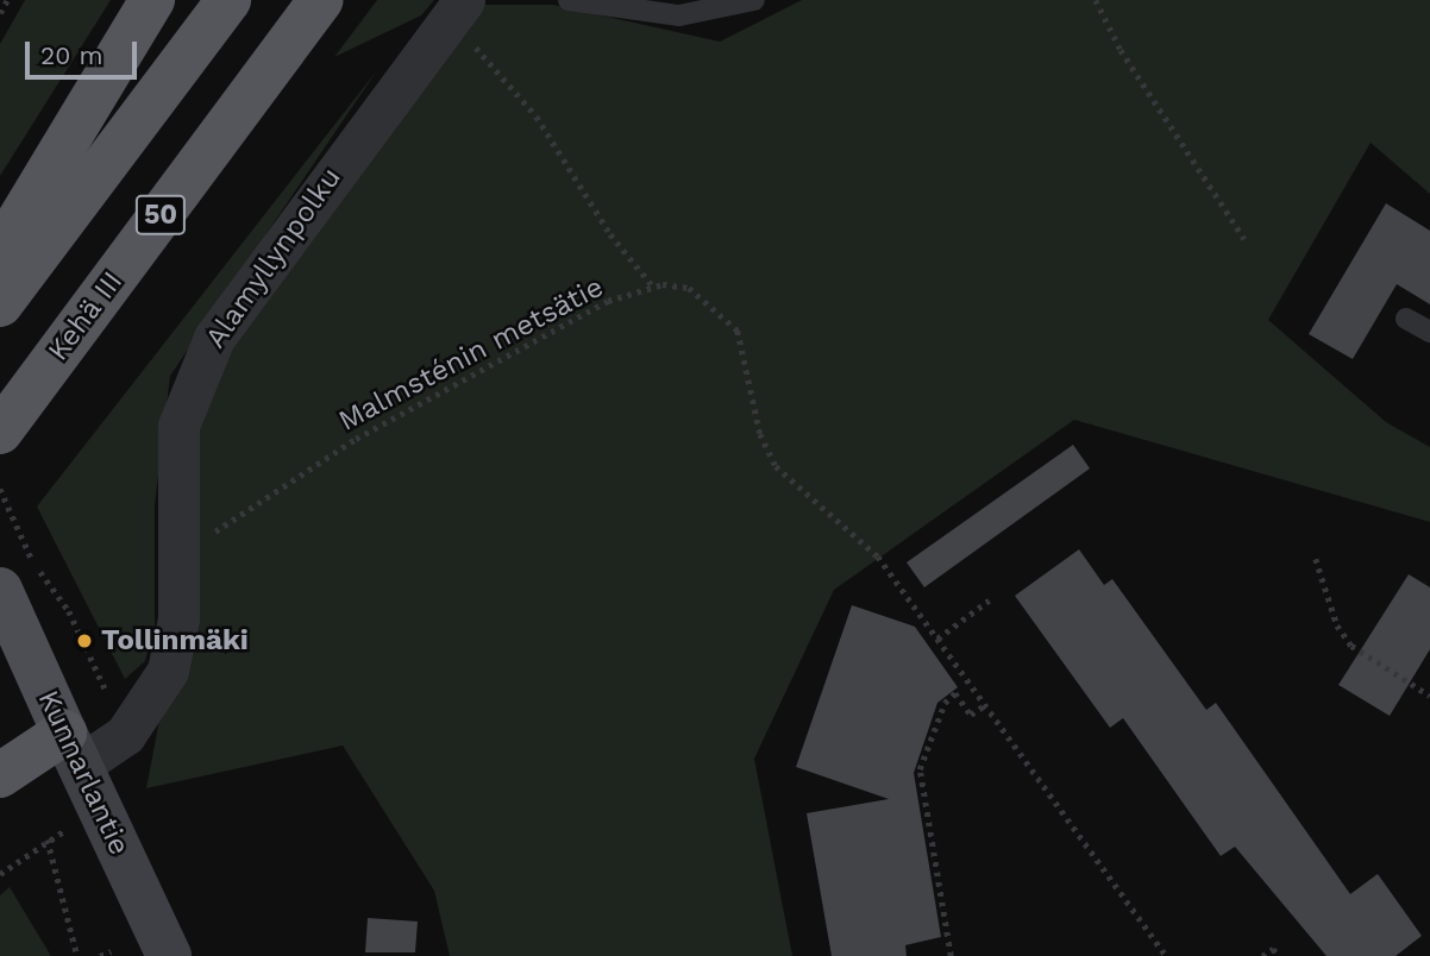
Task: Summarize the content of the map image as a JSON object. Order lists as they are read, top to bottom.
{
  "streets": {
    "highway": ["50", "Kehä III"],
    "main road": ["Kunnarlantie"],
    "street": ["Alamyllynpolku"],
    "path": ["Malmsténin metsätie"]
  },
  "crossings": [
    ["Alamyllynpolku", "Malmsténin metsätie"],
    ["Alamyllynpolku", "Kunnarlantie"]
  ],
  "places": ["Tollinmäki"],
  "scale_bar": "20 m"
}
